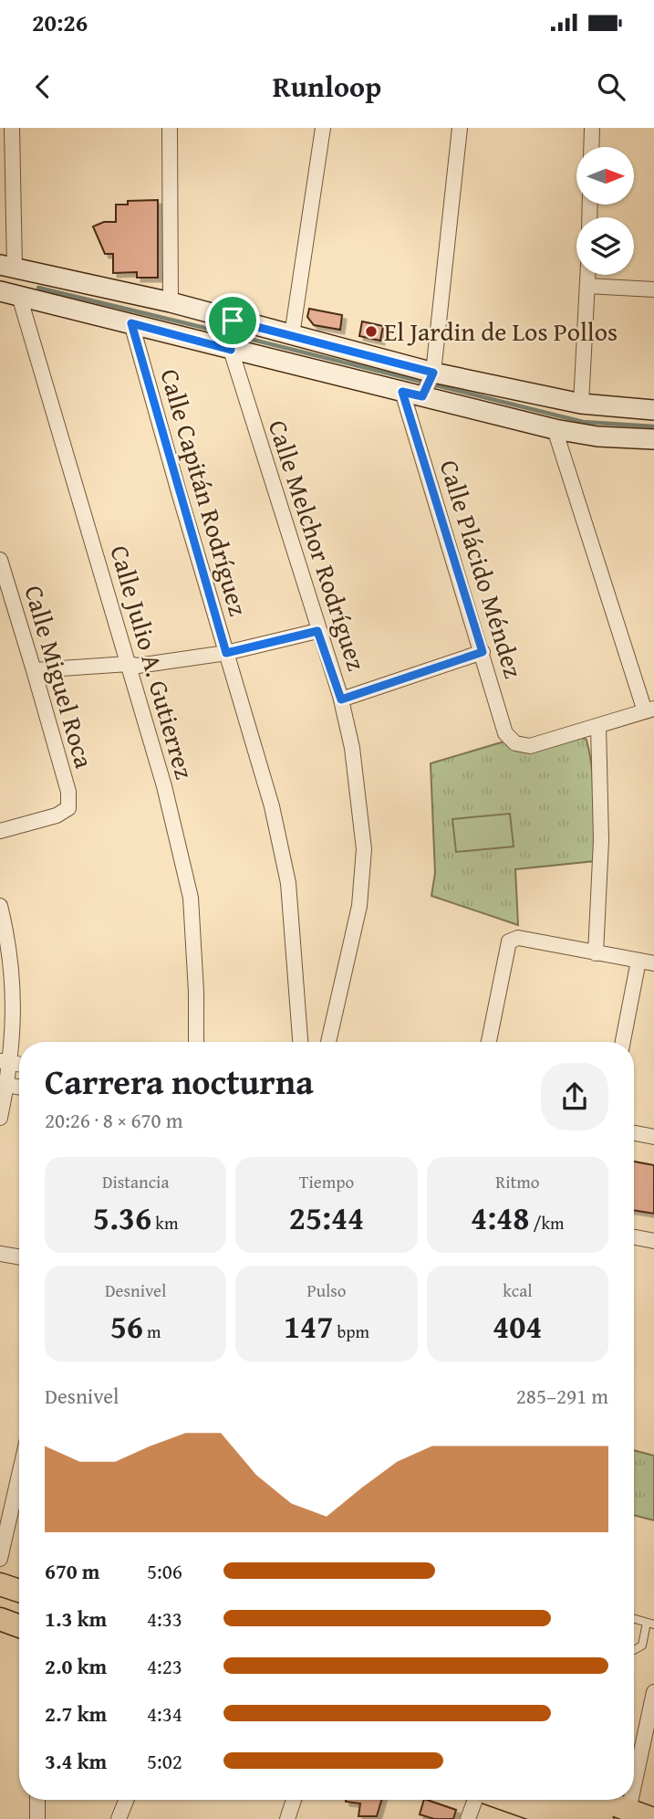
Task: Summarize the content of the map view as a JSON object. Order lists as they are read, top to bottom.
{
  "streets": {
    "street": [
      "Calle Capitán Rodríguez",
      "Calle Melchor Rodríguez",
      "Calle Plácido Méndez",
      "Calle Julio A. Gutierrez",
      "Calle Miguel Roca"
    ]
  },
  "places": ["El Jardin de Los Pollos"],
  "north": "right",
  "page": {
    "status": "20:26",
    "header": "Runloop",
    "heading": ["Carrera nocturna", "20:26 · 8 × 670 m"],
    "stats": [
      ["Distancia", "5.36 km"],
      ["Tiempo", "25:44"],
      ["Ritmo", "4:48 /km"],
      ["Desnivel", "56 m"],
      ["Pulso", "147 bpm"],
      ["kcal", "404"]
    ],
    "chart": ["Desnivel", "285–291 m"],
    "list": [
      {
        "name": "670 m",
        "note": "5:06"
      },
      {
        "name": "1.3 km",
        "note": "4:33"
      },
      {
        "name": "2.0 km",
        "note": "4:23"
      },
      {
        "name": "2.7 km",
        "note": "4:34"
      },
      {
        "name": "3.4 km",
        "note": "5:02"
      }
    ]
  }
}
